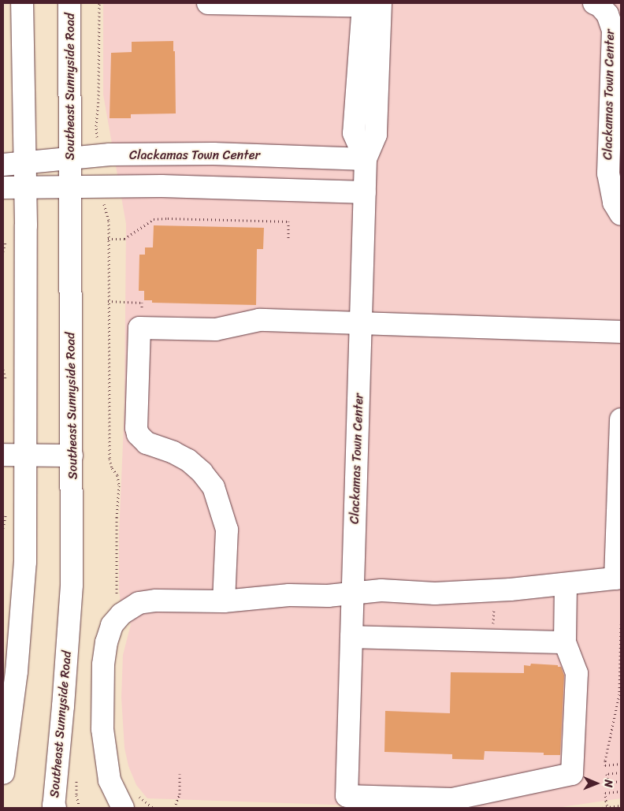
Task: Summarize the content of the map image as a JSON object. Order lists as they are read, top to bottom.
{
  "streets": {
    "main road": ["Southeast Sunnyside Road", "Clackamas Town Center"]
  },
  "crossings": [
    ["Southeast Sunnyside Road", "Clackamas Town Center"]
  ],
  "north": "right"
}
